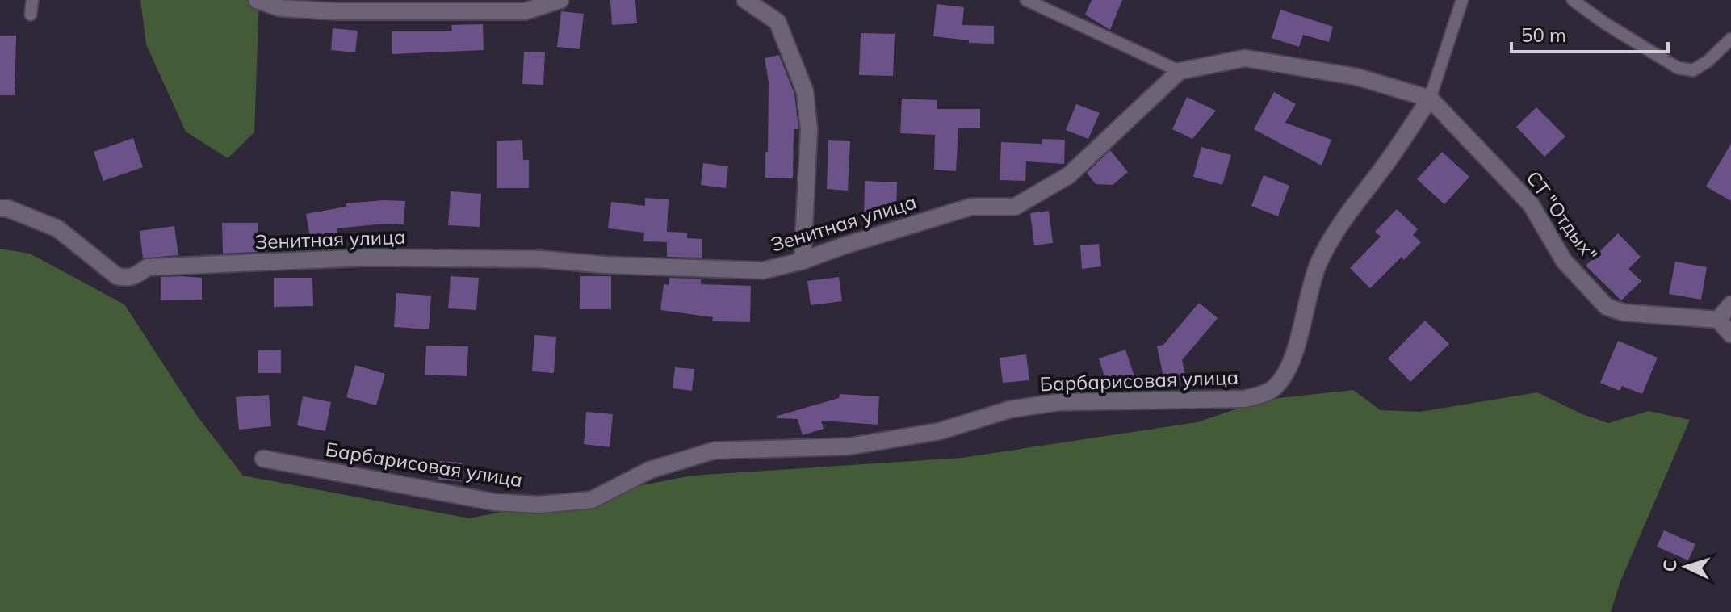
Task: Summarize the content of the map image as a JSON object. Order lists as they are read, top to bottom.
{
  "streets": {
    "street": ["СТ \"Отдых\"", "Зенитная улица", "Барбарисовая улица"]
  },
  "crossings": [
    ["СТ \"Отдых\"", "Барбарисовая улица"]
  ],
  "scale_bar": "50 m",
  "north": "left"
}
